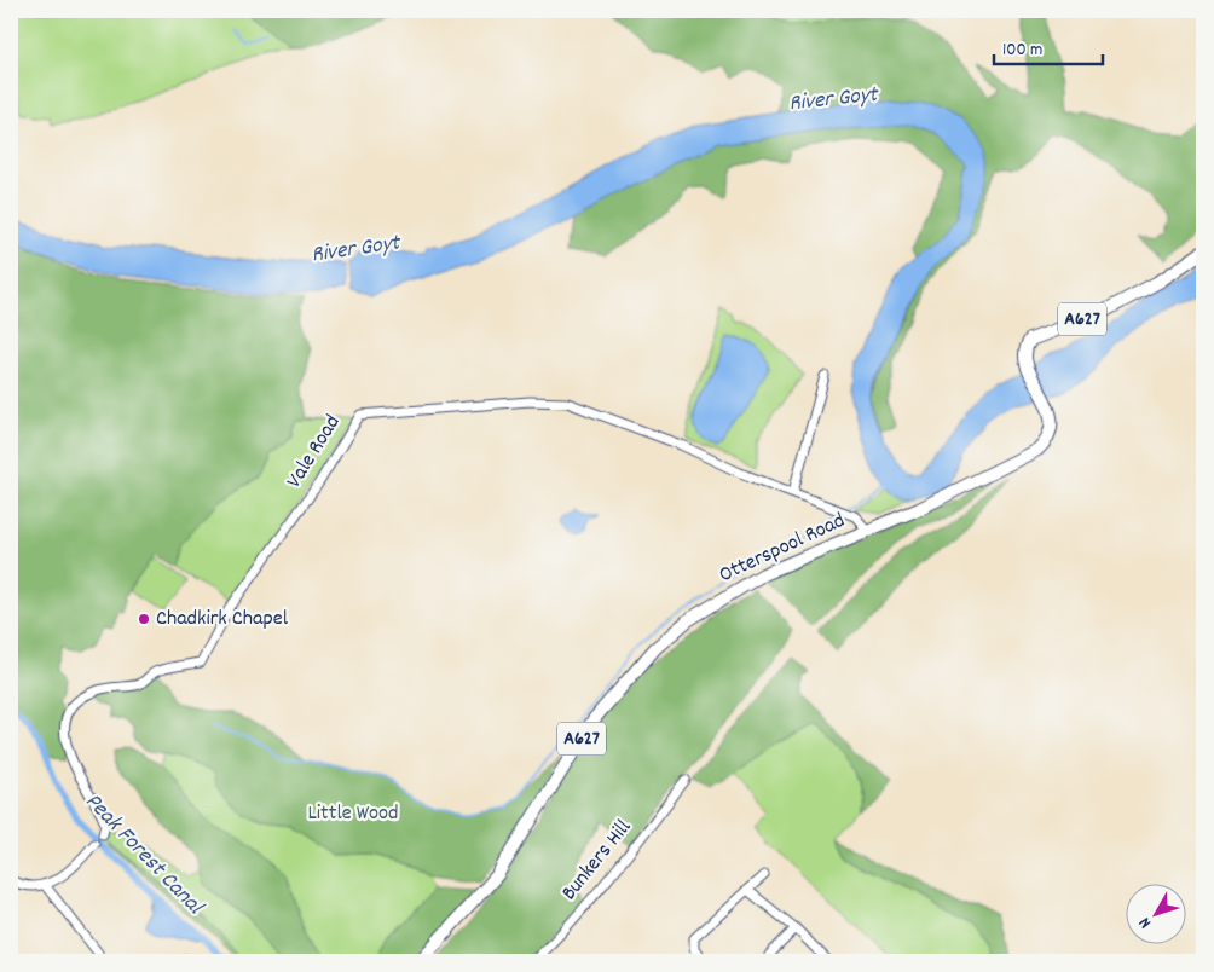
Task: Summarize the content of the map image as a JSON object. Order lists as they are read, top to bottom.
{
  "streets": {
    "main road": ["A627", "Otterspool Road"],
    "street": ["Vale Road", "Bunkers Hill"]
  },
  "crossings": [
    ["Vale Road", "Otterspool Road"]
  ],
  "water": ["River Goyt", "Peak Forest Canal"],
  "parks": ["Little Wood"],
  "places": ["Chadkirk Chapel"],
  "scale_bar": "100 m",
  "north": "bottom left"
}
